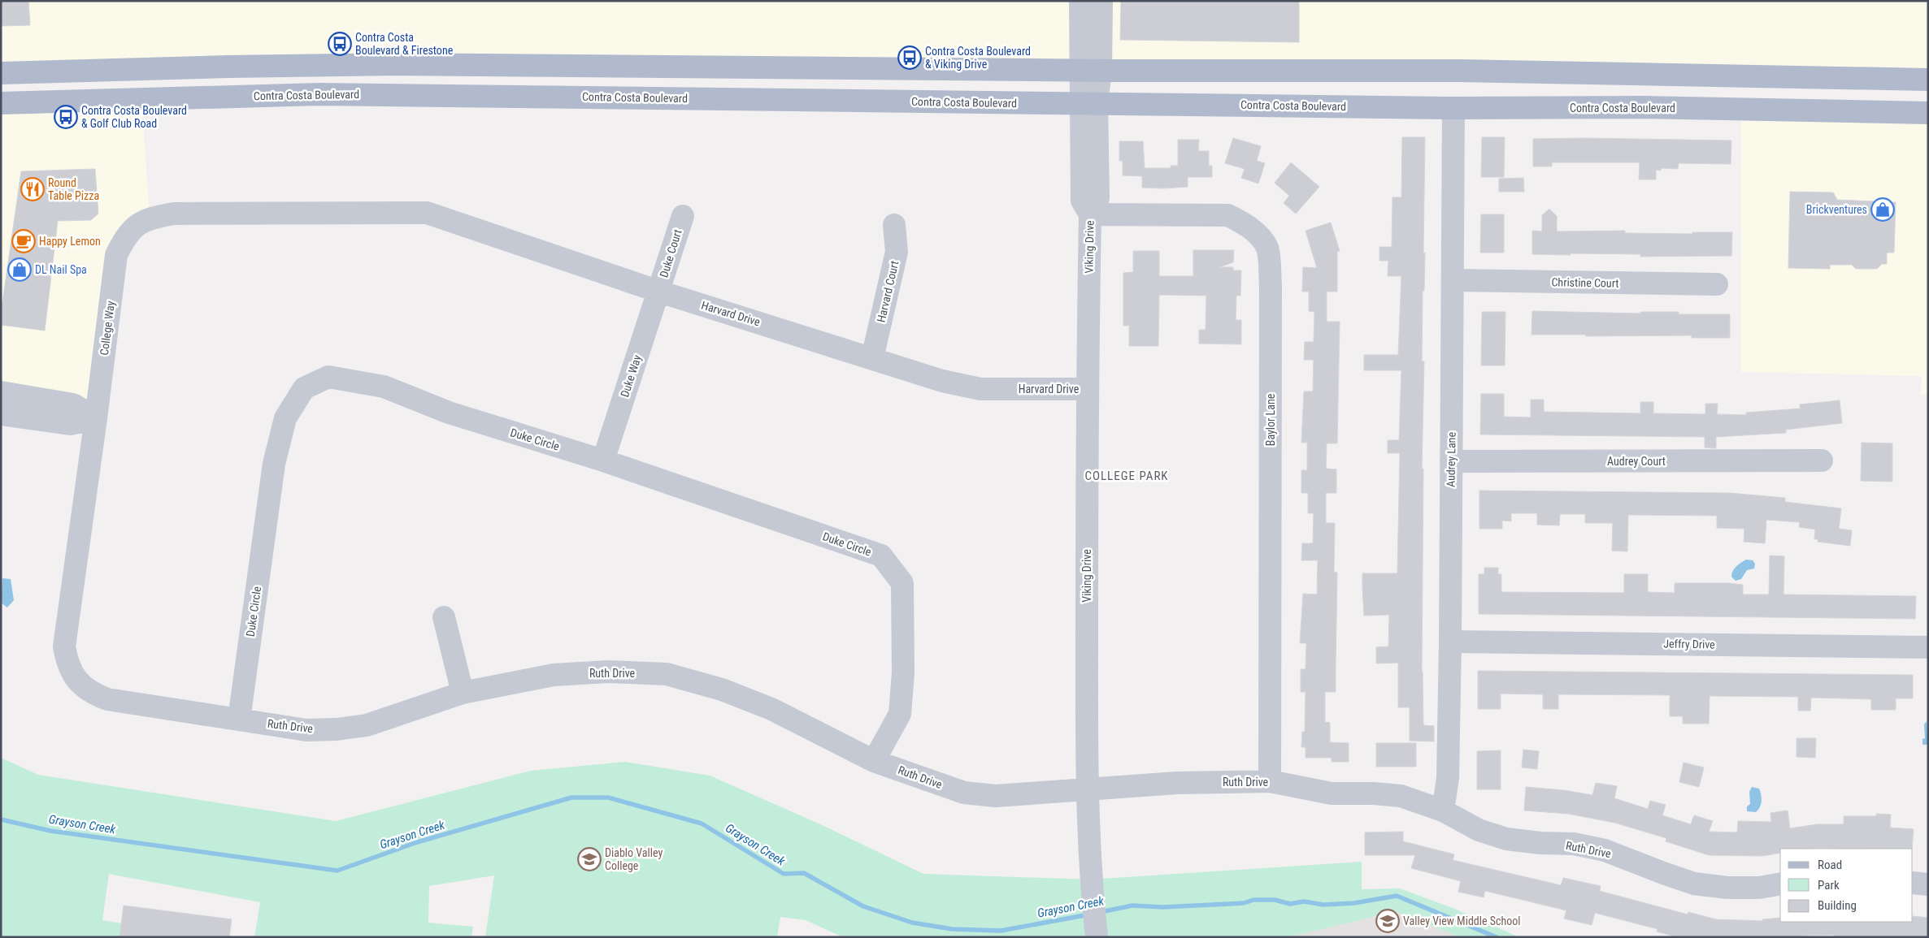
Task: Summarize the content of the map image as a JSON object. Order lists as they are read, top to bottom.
{
  "streets": {
    "main road": ["Contra Costa Boulevard"],
    "street": [
      "Viking Drive",
      "Duke Court",
      "Christine Court",
      "Harvard Court",
      "Harvard Drive",
      "College Way",
      "Duke Way",
      "Baylor Lane",
      "Duke Circle",
      "Audrey Lane",
      "Audrey Court",
      "Jeffry Drive",
      "Ruth Drive"
    ]
  },
  "crossings": [
    ["Contra Costa Boulevard", "Viking Drive"],
    ["Contra Costa Boulevard", "Audrey Lane"],
    ["Viking Drive", "Harvard Drive"],
    ["Viking Drive", "Baylor Lane"],
    ["Viking Drive", "Ruth Drive"],
    ["Duke Court", "Harvard Drive"],
    ["Duke Court", "Duke Way"],
    ["Christine Court", "Audrey Lane"],
    ["Harvard Court", "Harvard Drive"],
    ["Harvard Drive", "College Way"],
    ["Harvard Drive", "Duke Way"],
    ["College Way", "Ruth Drive"],
    ["Duke Way", "Duke Circle"],
    ["Baylor Lane", "Ruth Drive"],
    ["Duke Circle", "Ruth Drive"],
    ["Audrey Lane", "Audrey Court"],
    ["Audrey Lane", "Jeffry Drive"],
    ["Audrey Lane", "Ruth Drive"]
  ],
  "districts": ["COLLEGE PARK"],
  "water": ["Grayson Creek"],
  "places": {
    "bus stop": ["Contra Costa Boulevard & Firestone", "Contra Costa Boulevard & Viking Drive", "Contra Costa Boulevard & Golf Club Road"],
    "restaurant": ["Round Table Pizza"],
    "shop": ["Brickventures", "DL Nail Spa"],
    "cafe": ["Happy Lemon"],
    "school or university": ["Diablo Valley College", "Valley View Middle School"]
  },
  "legend": ["Road", "Park", "Building"]
}
